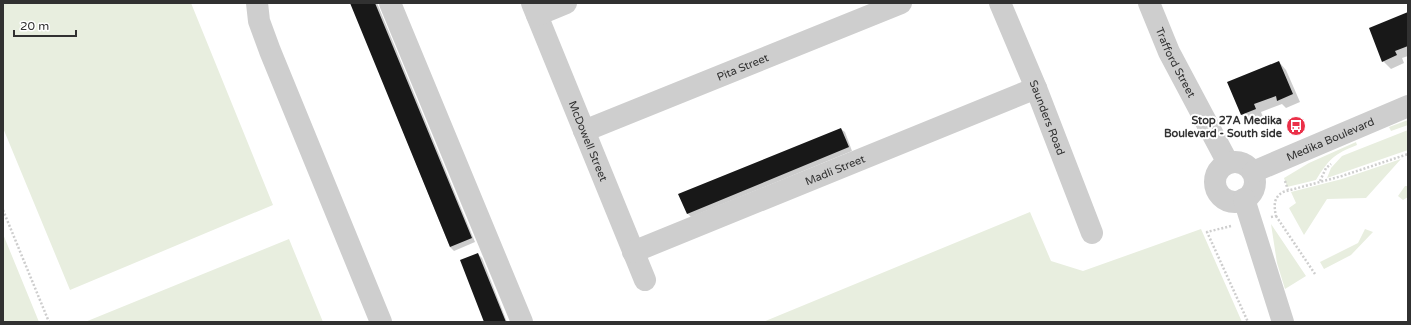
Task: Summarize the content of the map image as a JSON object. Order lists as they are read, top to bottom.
{
  "streets": {
    "street": [
      "Trafford Street",
      "Pita Street",
      "Saunders Road",
      "Medika Boulevard",
      "McDowell Street",
      "Madli Street"
    ]
  },
  "crossings": [
    ["Trafford Street", "Medika Boulevard"],
    ["Pita Street", "McDowell Street"],
    ["Saunders Road", "Madli Street"],
    ["McDowell Street", "Madli Street"]
  ],
  "places": {
    "bus stop": ["Stop 27A Medika Boulevard - South side"]
  },
  "scale_bar": "20 m"
}
